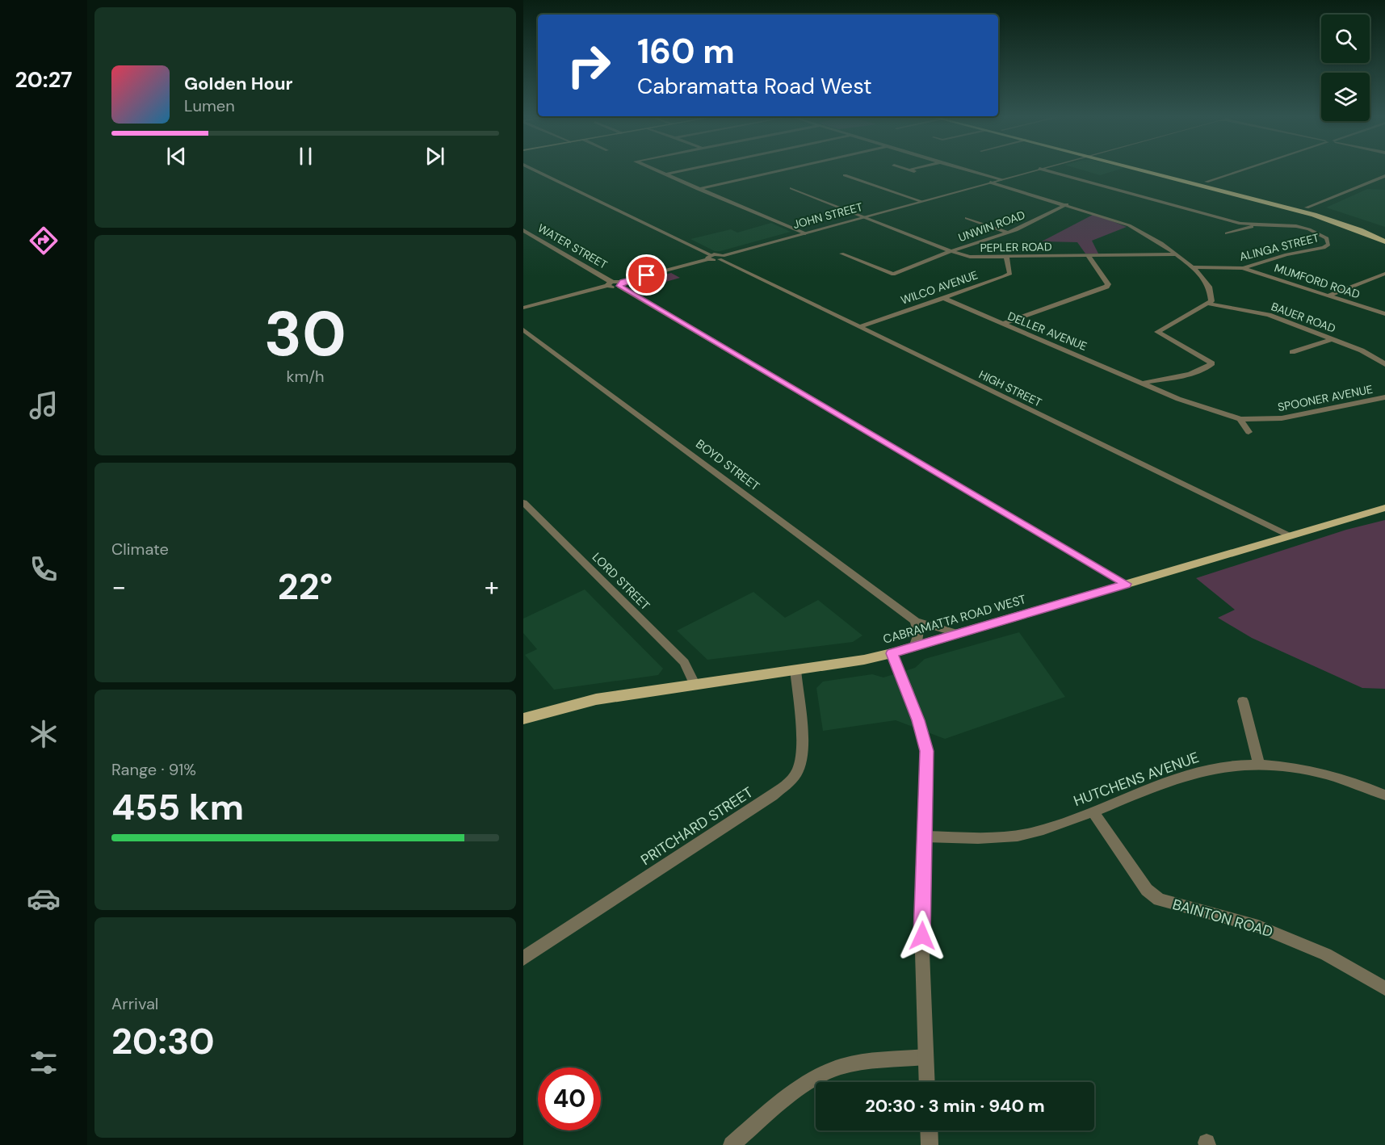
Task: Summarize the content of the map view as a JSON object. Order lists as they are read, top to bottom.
{
  "streets": {
    "main road": ["CABRAMATTA ROAD WEST"],
    "street": [
      "JOHN STREET",
      "UNWIN ROAD",
      "WATER STREET",
      "PEPLER ROAD",
      "ALINGA STREET",
      "MUMFORD ROAD",
      "WILCO AVENUE",
      "BAUER ROAD",
      "DELLER AVENUE",
      "HIGH STREET",
      "SPOONER AVENUE",
      "BOYD STREET",
      "LORD STREET",
      "HUTCHENS AVENUE",
      "PRITCHARD STREET",
      "BAINTON ROAD"
    ]
  },
  "crossings": [
    ["JOHN STREET", "PEPLER ROAD"],
    ["JOHN STREET", "HIGH STREET"],
    ["UNWIN ROAD", "PEPLER ROAD"],
    ["PEPLER ROAD", "WILCO AVENUE"],
    ["ALINGA STREET", "MUMFORD ROAD"],
    ["WILCO AVENUE", "DELLER AVENUE"],
    ["WILCO AVENUE", "HIGH STREET"],
    ["DELLER AVENUE", "SPOONER AVENUE"],
    ["HIGH STREET", "CABRAMATTA ROAD WEST"],
    ["BOYD STREET", "CABRAMATTA ROAD WEST"],
    ["LORD STREET", "CABRAMATTA ROAD WEST"],
    ["CABRAMATTA ROAD WEST", "PRITCHARD STREET"],
    ["HUTCHENS AVENUE", "BAINTON ROAD"]
  ],
  "page": {
    "tabs": "20:27",
    "turn": ["160 m", "Cabramatta Road West"],
    "song": ["Golden Hour", "Lumen"],
    "tile": [
      ["30", "km/h"],
      "Climate",
      ["Range · 91%", "455 km"],
      ["Arrival", "20:30"]
    ],
    "heat": ["−", "22°", "+"],
    "limit": "40",
    "trip": "20:30 · 3 min · 940 m"
  }
}
